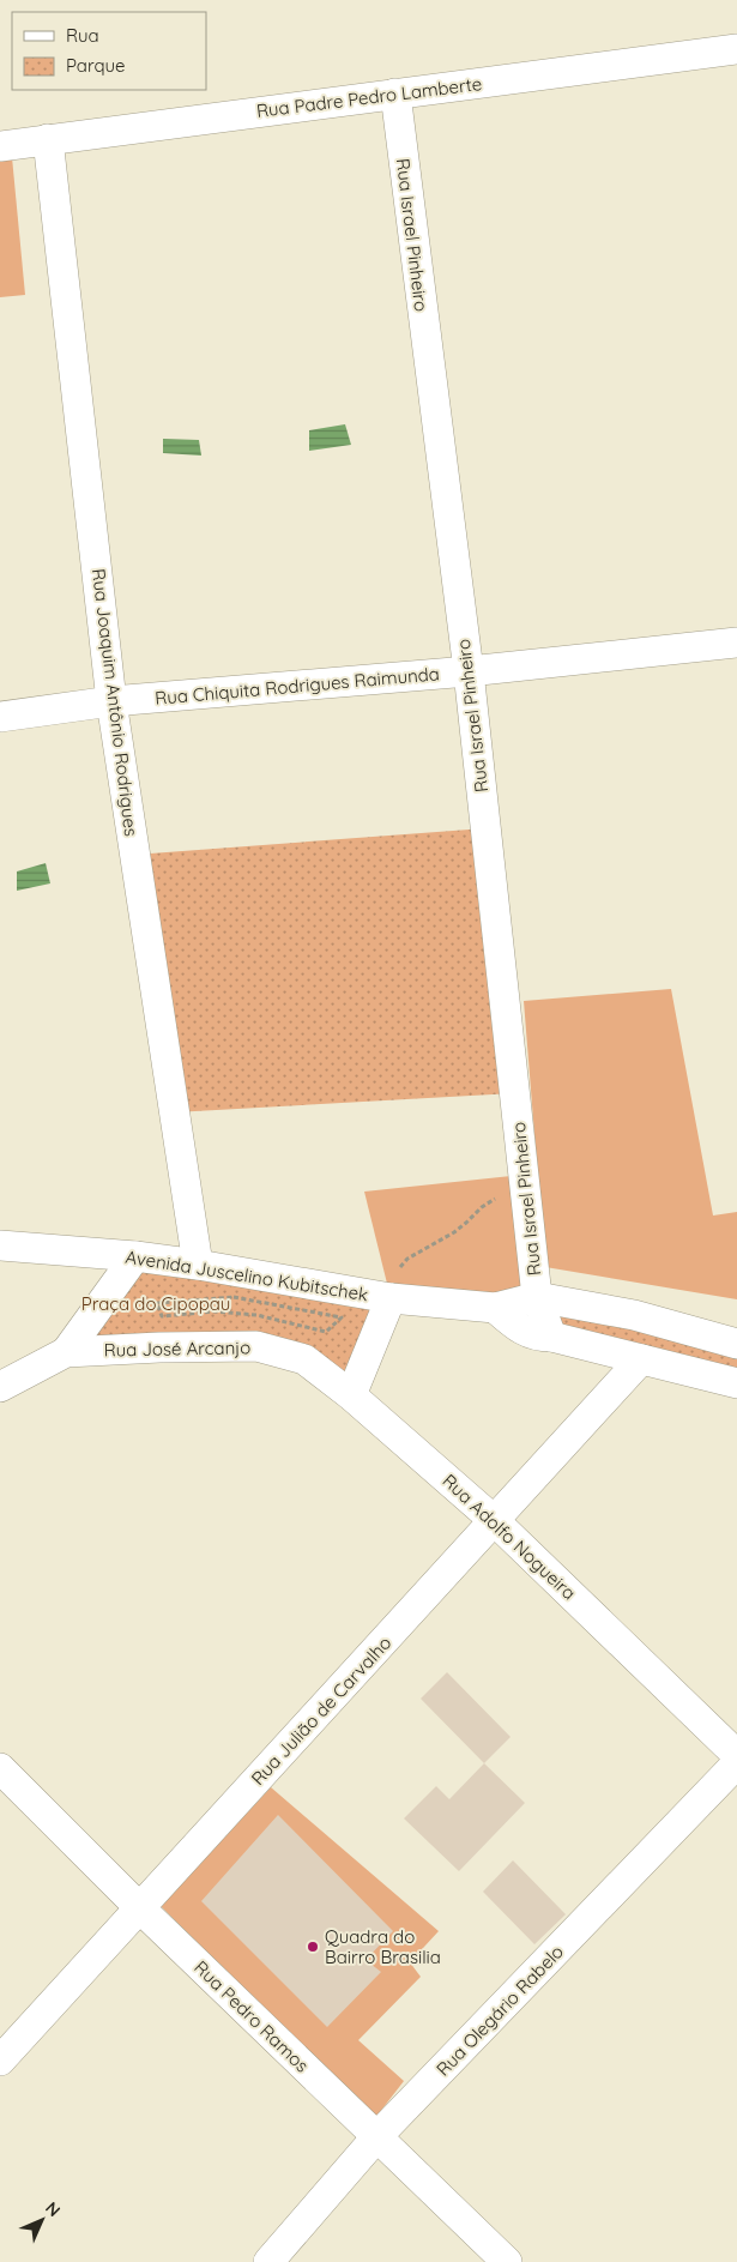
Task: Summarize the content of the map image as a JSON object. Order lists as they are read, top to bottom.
{
  "streets": {
    "street": [
      "Rua Padre Pedro Lamberte",
      "Rua Israel Pinheiro",
      "Rua Chiquita Rodrigues Raimunda",
      "Rua Joaquim Antônio Rodrigues",
      "Avenida Juscelino Kubitschek",
      "Rua José Arcanjo",
      "Rua Adolfo Nogueira",
      "Rua Julião de Carvalho",
      "Rua Olegário Rabelo",
      "Rua Pedro Ramos"
    ]
  },
  "crossings": [
    ["Rua Padre Pedro Lamberte", "Rua Israel Pinheiro"],
    ["Rua Padre Pedro Lamberte", "Rua Joaquim Antônio Rodrigues"],
    ["Rua Israel Pinheiro", "Rua Chiquita Rodrigues Raimunda"],
    ["Rua Israel Pinheiro", "Avenida Juscelino Kubitschek"],
    ["Rua Chiquita Rodrigues Raimunda", "Rua Joaquim Antônio Rodrigues"],
    ["Rua Joaquim Antônio Rodrigues", "Avenida Juscelino Kubitschek"],
    ["Rua José Arcanjo", "Rua Adolfo Nogueira"],
    ["Rua Adolfo Nogueira", "Rua Julião de Carvalho"],
    ["Rua Julião de Carvalho", "Rua Pedro Ramos"],
    ["Rua Olegário Rabelo", "Rua Pedro Ramos"]
  ],
  "parks": ["Praça do Cipopau"],
  "places": ["Quadra do Bairro Brasilia"],
  "legend": ["Rua", "Parque"],
  "north": "top right"
}
